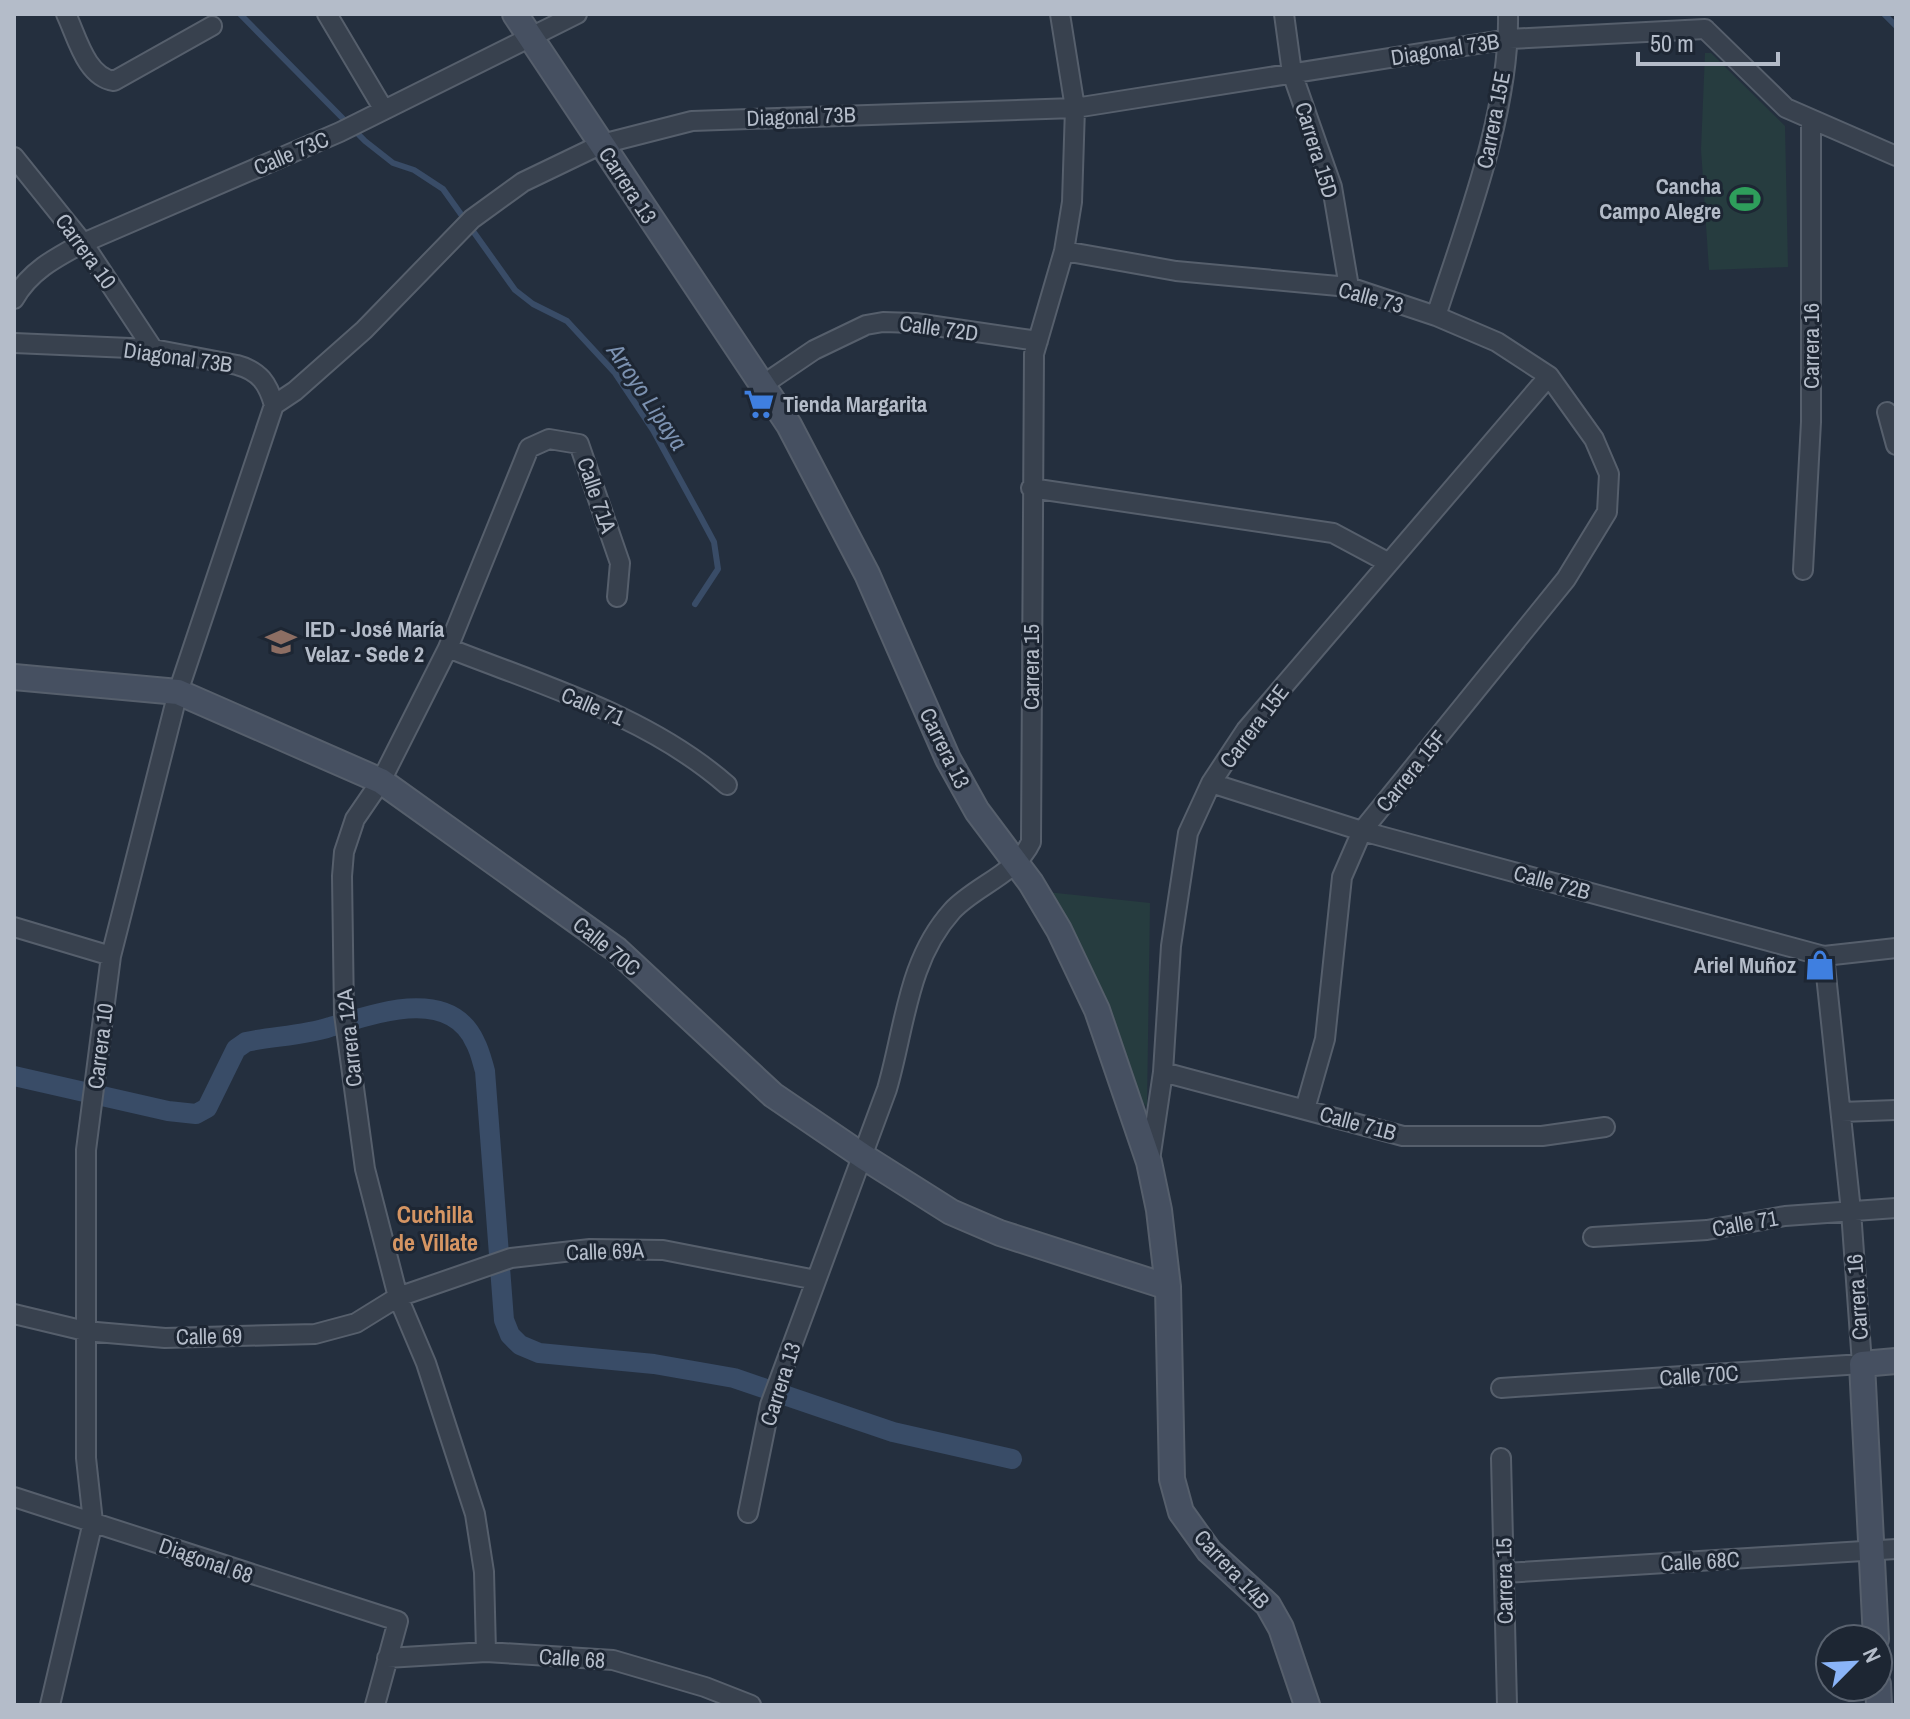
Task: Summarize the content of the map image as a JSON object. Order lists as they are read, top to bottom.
{
  "streets": {
    "street": [
      "Diagonal 73B",
      "Carrera 15E",
      "Carrera 15D",
      "Calle 73C",
      "Carrera 13",
      "Carrera 10",
      "Calle 73",
      "Calle 72D",
      "Carrera 16",
      "Calle 71A",
      "Carrera 15",
      "Calle 71",
      "Carrera 15F",
      "Calle 72B",
      "Calle 70C",
      "Carrera 12A",
      "Calle 71B",
      "Calle 69A",
      "Calle 69",
      "Diagonal 68",
      "Calle 68C",
      "Carrera 14B",
      "Calle 68"
    ]
  },
  "crossings": [
    ["Diagonal 73B", "Carrera 15E"],
    ["Diagonal 73B", "Carrera 15D"],
    ["Diagonal 73B", "Carrera 13"],
    ["Diagonal 73B", "Carrera 10"],
    ["Diagonal 73B", "Carrera 15"],
    ["Carrera 15E", "Calle 73"],
    ["Carrera 15E", "Calle 72B"],
    ["Carrera 15E", "Calle 71B"],
    ["Carrera 15D", "Calle 73"],
    ["Calle 73C", "Carrera 13"],
    ["Calle 73C", "Carrera 10"],
    ["Carrera 13", "Calle 72D"],
    ["Carrera 13", "Carrera 15"],
    ["Carrera 13", "Calle 70C"],
    ["Carrera 13", "Calle 69A"],
    ["Carrera 10", "Calle 70C"],
    ["Carrera 10", "Calle 69"],
    ["Carrera 10", "Diagonal 68"],
    ["Calle 73", "Carrera 15"],
    ["Calle 73", "Carrera 15F"],
    ["Calle 72D", "Carrera 15"],
    ["Carrera 16", "Calle 71"],
    ["Carrera 16", "Calle 72B"],
    ["Carrera 16", "Calle 70C"],
    ["Carrera 16", "Calle 68C"],
    ["Calle 71A", "Carrera 12A"],
    ["Carrera 15", "Calle 68C"],
    ["Calle 71", "Carrera 12A"],
    ["Carrera 15F", "Calle 72B"],
    ["Carrera 15F", "Calle 71B"],
    ["Calle 70C", "Carrera 12A"],
    ["Calle 70C", "Carrera 14B"],
    ["Carrera 12A", "Calle 69A"],
    ["Carrera 12A", "Calle 69"],
    ["Carrera 12A", "Calle 68"],
    ["Calle 69A", "Calle 69"],
    ["Diagonal 68", "Calle 68"]
  ],
  "districts": ["Cuchilla de Villate"],
  "water": ["Arroyo Lipaya"],
  "places": {
    "sports": ["Cancha Campo Alegre"],
    "supermarket": ["Tienda Margarita"],
    "school or university": ["IED - José María Velaz - Sede 2"],
    "shop": ["Ariel Muñoz"]
  },
  "scale_bar": "50 m",
  "north": "top right"
}
